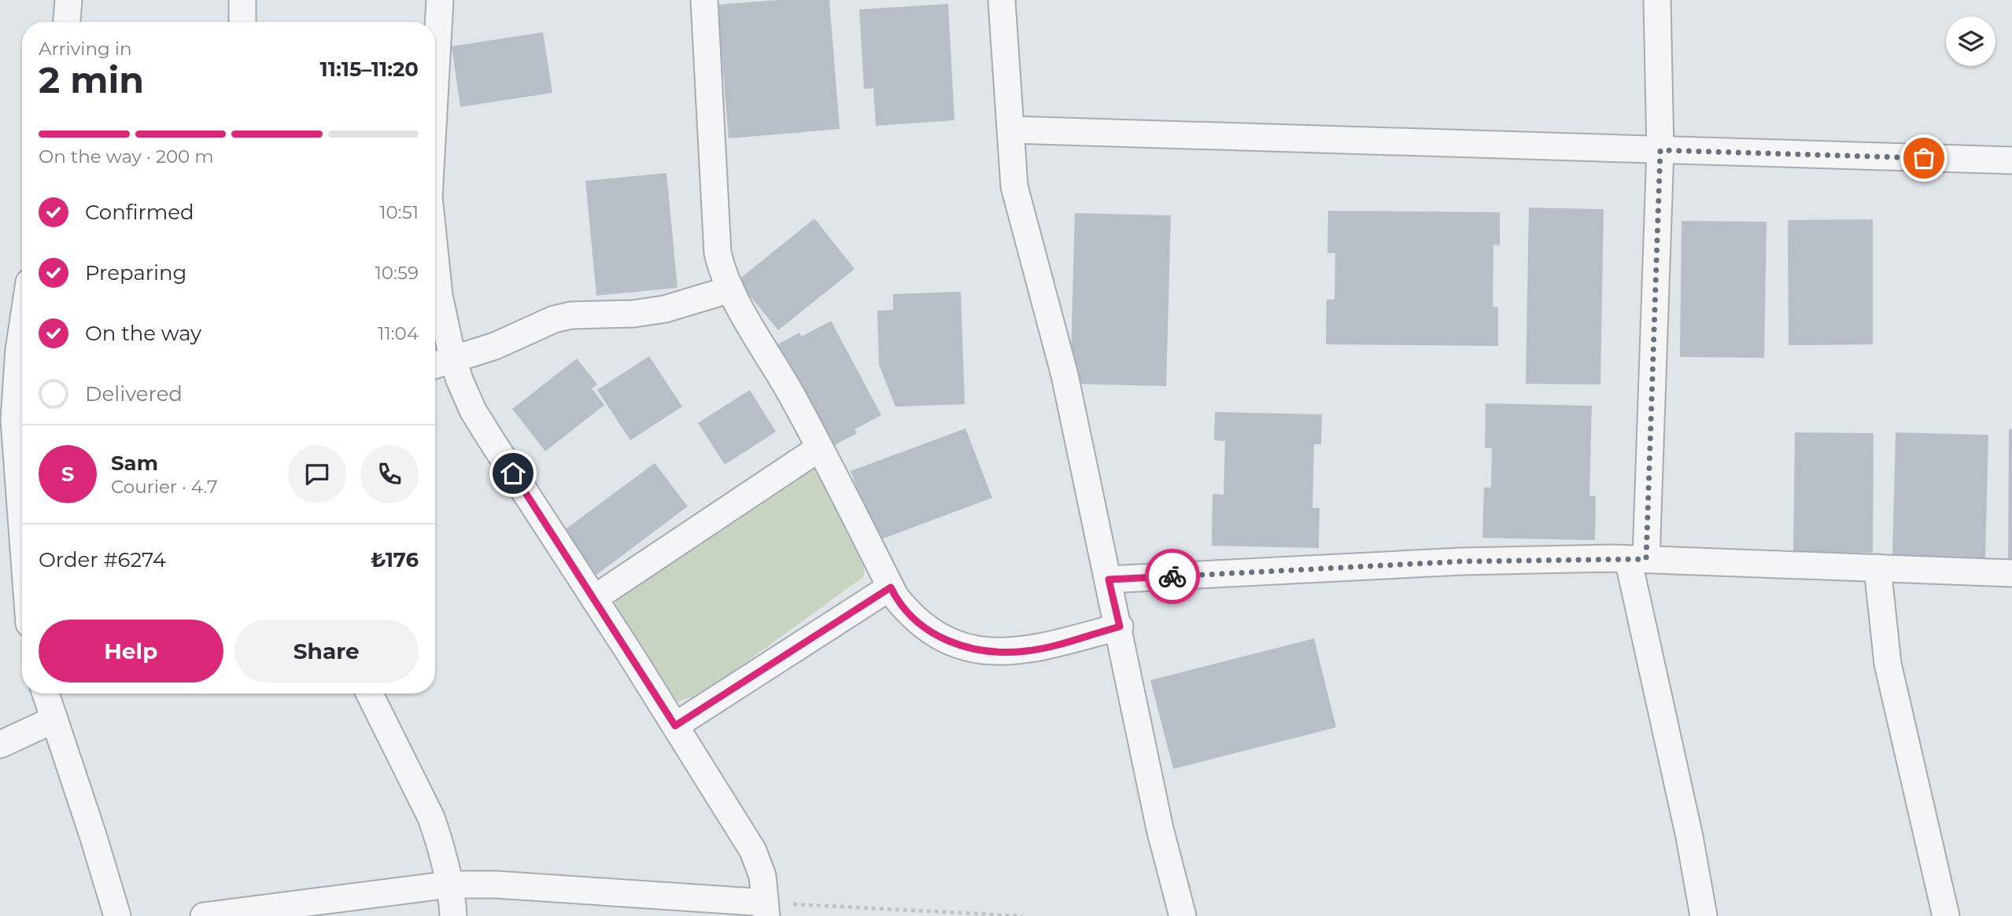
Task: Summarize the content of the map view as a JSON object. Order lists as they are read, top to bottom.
{
  "page": {
    "heading": ["2 min", "Arriving in", "11:15–11:20"],
    "panel": [
      "Sam",
      "Courier · 4.7",
      "Order #6274",
      "₺176"
    ],
    "bar": "On the way · 200 m",
    "list": [
      ["Confirmed", "10:51"],
      ["Preparing", "10:59"],
      ["On the way", "11:04"],
      "Delivered"
    ],
    "round": "S",
    "buttons": ["Help", "Share"]
  }
}
